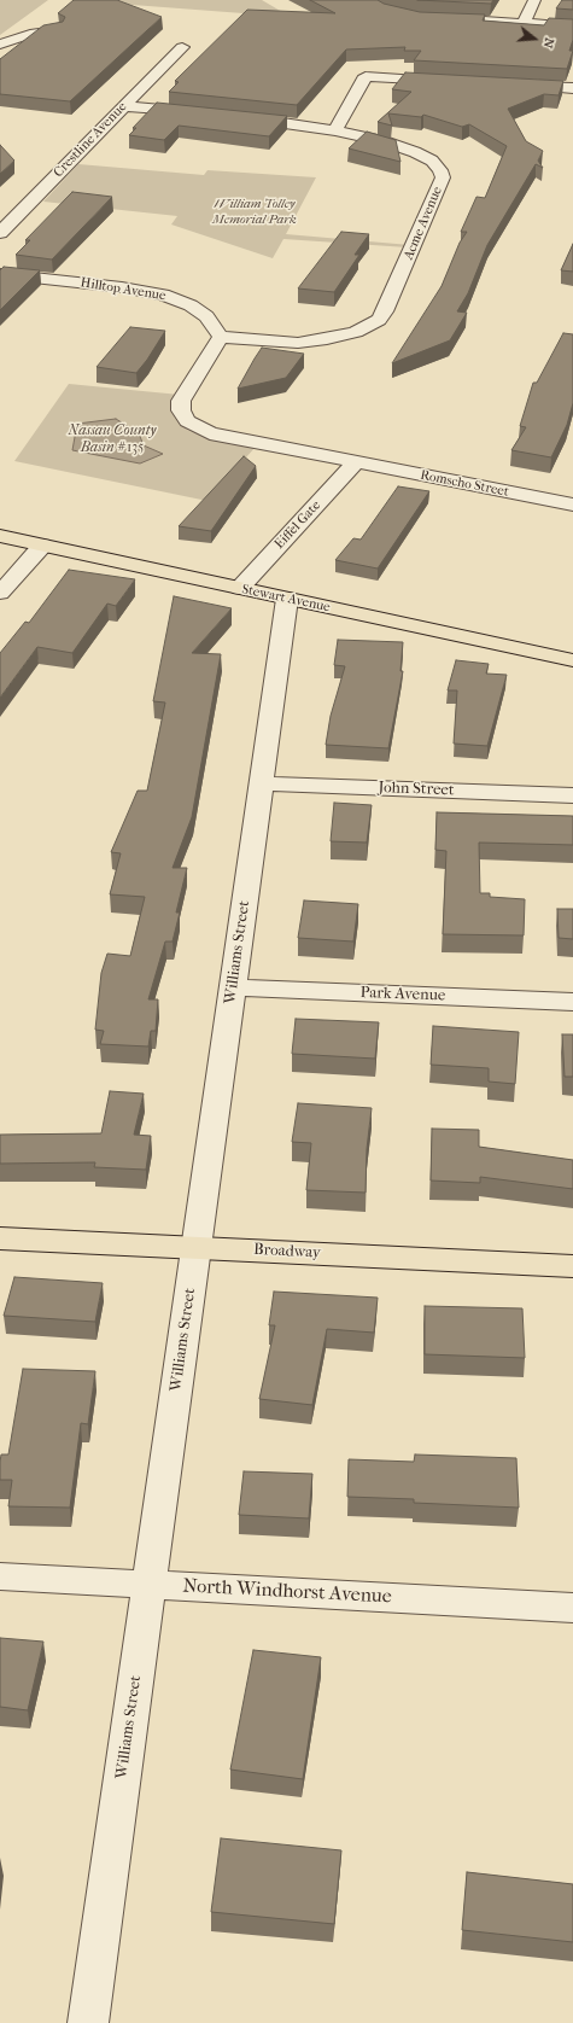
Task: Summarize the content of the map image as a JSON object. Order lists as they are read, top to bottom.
{
  "streets": {
    "main road": ["Stewart Avenue", "Broadway"],
    "street": [
      "Crestline Avenue",
      "Acme Avenue",
      "Hilltop Avenue",
      "Romscho Street",
      "Eiffel Gate",
      "John Street",
      "Williams Street",
      "Park Avenue",
      "North Windhorst Avenue"
    ]
  },
  "crossings": [
    ["Acme Avenue", "Hilltop Avenue"],
    ["Romscho Street", "Eiffel Gate"],
    ["Eiffel Gate", "Stewart Avenue"],
    ["Stewart Avenue", "Williams Street"],
    ["John Street", "Williams Street"],
    ["Williams Street", "Park Avenue"],
    ["Williams Street", "Broadway"],
    ["Williams Street", "North Windhorst Avenue"]
  ],
  "water": ["Nassau County Basin #135"],
  "parks": ["William Tolley Memorial Park"],
  "north": "right"
}
